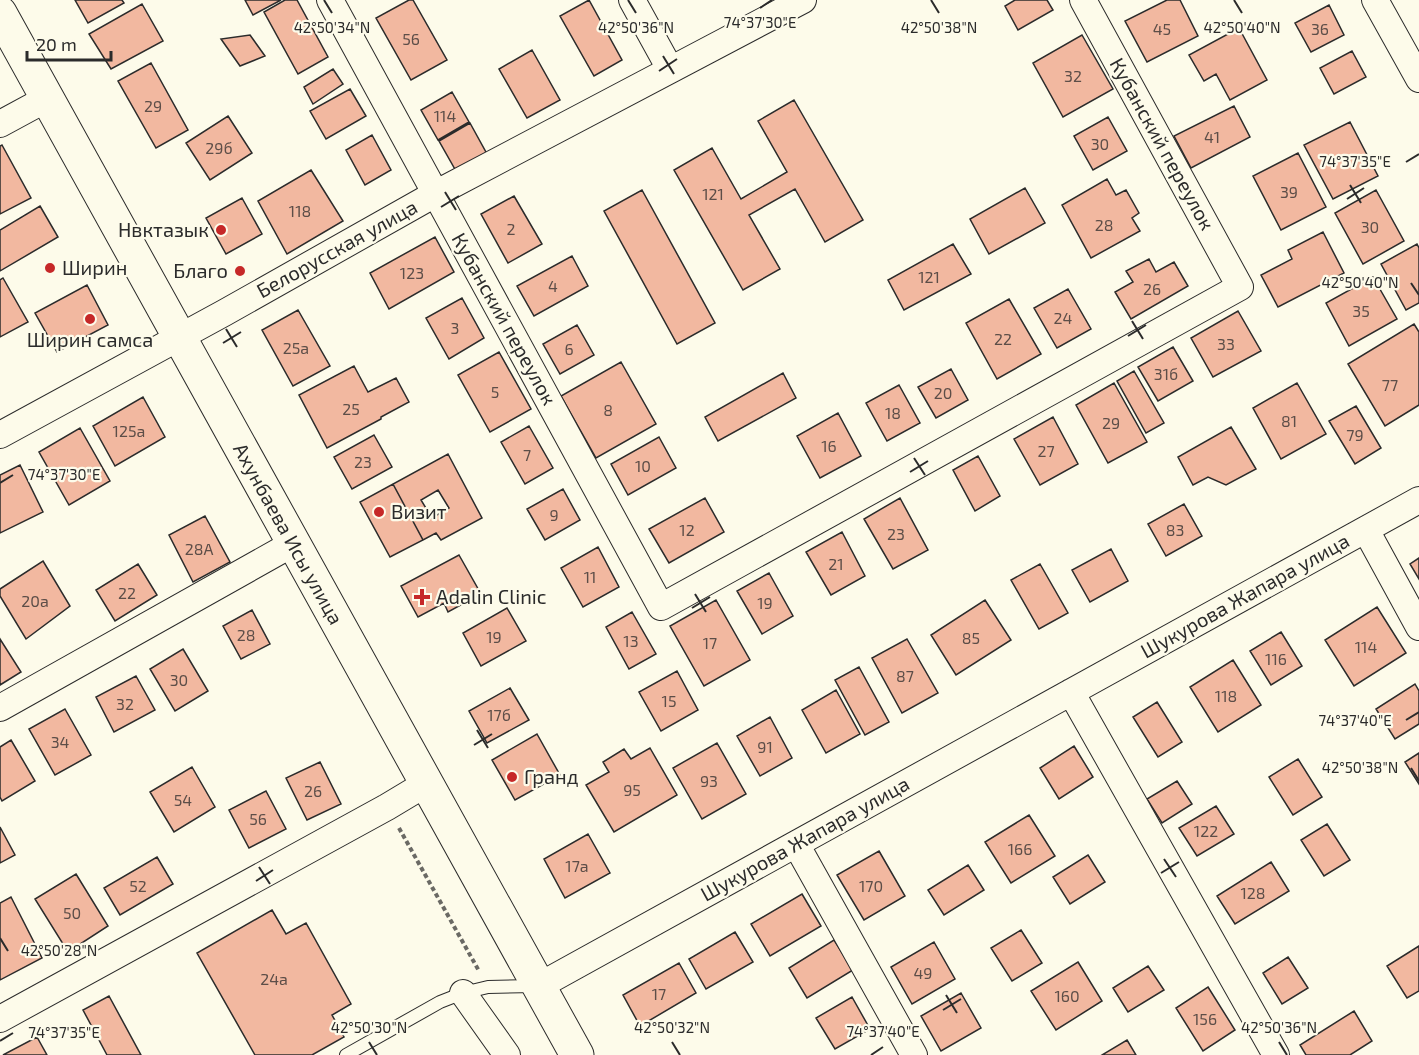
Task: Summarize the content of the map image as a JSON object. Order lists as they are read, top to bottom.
{
  "streets": {
    "main road": ["Ахунбаева Исы улица"],
    "street": ["Кубанский переулок", "Белорусская улица", "Шукурова Жапара улица"]
  },
  "crossings": [
    ["Кубанский переулок", "Белорусская улица"],
    ["Белорусская улица", "Ахунбаева Исы улица"],
    ["Ахунбаева Исы улица", "Шукурова Жапара улица"]
  ],
  "places": {
    "other": [
      "Нвктазык",
      "Ширин",
      "Благо",
      "Ширин самса",
      "Визит",
      "Гранд"
    ],
    "health": ["Adalin Clinic"]
  },
  "house_numbers": [
    "45",
    "36",
    "56",
    "32",
    "29",
    "114",
    "41",
    "30",
    "29б",
    "39",
    "121",
    "118",
    "28",
    "30",
    "2",
    "123",
    "121",
    "4",
    "26",
    "35",
    "24",
    "3",
    "22",
    "33",
    "25а",
    "6",
    "31б",
    "77",
    "5",
    "20",
    "25",
    "8",
    "18",
    "81",
    "29",
    "125а",
    "79",
    "16",
    "27",
    "7",
    "23",
    "10",
    "9",
    "12",
    "83",
    "23",
    "28А",
    "21",
    "11",
    "22",
    "20а",
    "19",
    "28",
    "19",
    "85",
    "13",
    "17",
    "114",
    "116",
    "87",
    "30",
    "118",
    "15",
    "32",
    "17б",
    "34",
    "91",
    "93",
    "95",
    "26",
    "54",
    "56",
    "122",
    "166",
    "17а",
    "52",
    "170",
    "128",
    "50",
    "49",
    "24а",
    "17",
    "160",
    "156"
  ],
  "scale_bar": "20 m",
  "coordinates": [
    "74°37'30\"E",
    "42°50'34\"N",
    "42°50'36\"N",
    "42°50'38\"N",
    "42°50'40\"N",
    "74°37'35\"E",
    "74°37'40\"E",
    "42°50'28\"N",
    "42°50'30\"N",
    "42°50'32\"N"
  ]
}
